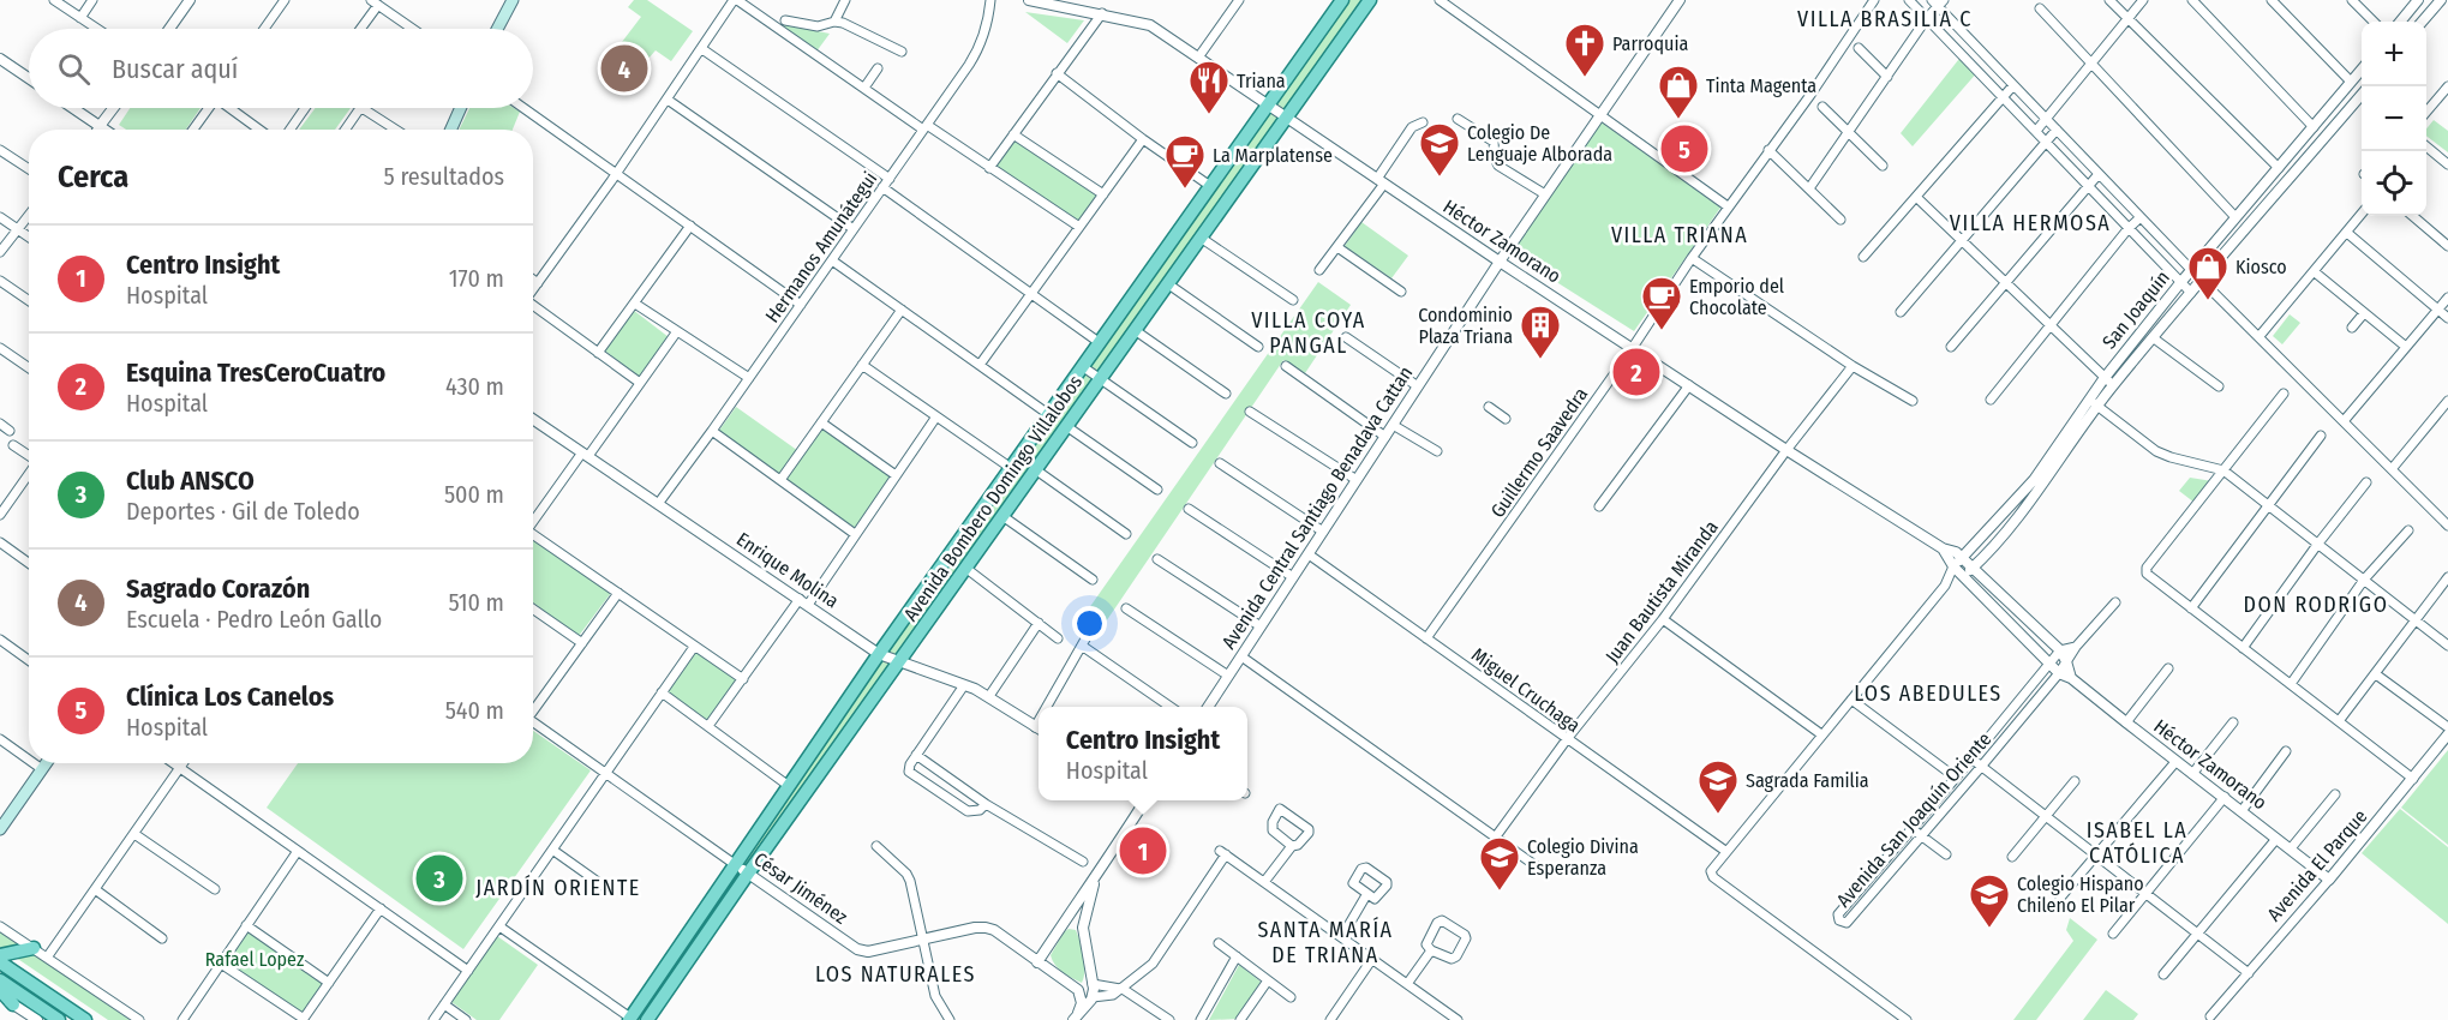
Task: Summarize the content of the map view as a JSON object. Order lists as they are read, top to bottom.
{
  "streets": {
    "main road": ["Avenida Bombero Domingo Villalobos"],
    "street": [
      "Héctor Zamorano",
      "Hermanos Amunátegui",
      "San Joaquín",
      "Guillermo Saavedra",
      "Avenida Central Santiago Benadava Cattan",
      "Enrique Molina",
      "Juan Bautista Miranda",
      "Miguel Cruchaga",
      "Avenida San Joaquín Oriente",
      "Avenida El Parque",
      "César Jiménez"
    ]
  },
  "crossings": [
    ["Héctor Zamorano", "San Joaquín"],
    ["Héctor Zamorano", "Guillermo Saavedra"],
    ["Héctor Zamorano", "Avenida Bombero Domingo Villalobos"],
    ["Héctor Zamorano", "Avenida Central Santiago Benadava Cattan"],
    ["Héctor Zamorano", "Juan Bautista Miranda"],
    ["Héctor Zamorano", "Avenida San Joaquín Oriente"],
    ["Héctor Zamorano", "Avenida El Parque"],
    ["Hermanos Amunátegui", "Enrique Molina"],
    ["San Joaquín", "Miguel Cruchaga"],
    ["Guillermo Saavedra", "Miguel Cruchaga"],
    ["Avenida Bombero Domingo Villalobos", "Enrique Molina"],
    ["Avenida Bombero Domingo Villalobos", "César Jiménez"],
    ["Avenida Central Santiago Benadava Cattan", "Miguel Cruchaga"],
    ["Juan Bautista Miranda", "Miguel Cruchaga"]
  ],
  "districts": [
    "VILLA BRASILIA C",
    "VILLA HERMOSA",
    "VILLA TRIANA",
    "VILLA COYA PANGAL",
    "DON RODRIGO",
    "LOS ABEDULES",
    "ISABEL LA CATÓLICA",
    "JARDÍN ORIENTE",
    "SANTA MARÍA DE TRIANA",
    "LOS NATURALES"
  ],
  "parks": ["Rafael Lopez"],
  "places": {
    "church": ["Parroquia"],
    "restaurant": ["Triana"],
    "shop": ["Tinta Magenta", "Kiosco"],
    "school or university": [
      "Colegio De Lenguaje Alborada",
      "Sagrada Familia",
      "Colegio Divina Esperanza",
      "Colegio Hispano Chileno El Pilar"
    ],
    "cafe": ["La Marplatense", "Emporio del Chocolate"],
    "building": ["Condominio Plaza Triana"]
  },
  "page": {
    "map_buttons": ["+", "−"],
    "search": "Buscar aquí",
    "pins": [
      "4",
      "5",
      "2",
      "1",
      "3"
    ],
    "heading": ["Cerca", "5 resultados"],
    "list": [
      {
        "mark": "1",
        "name": "Centro Insight",
        "note": "Hospital",
        "value": "170 m"
      },
      {
        "mark": "2",
        "name": "Esquina TresCeroCuatro",
        "note": "Hospital",
        "value": "430 m"
      },
      {
        "mark": "3",
        "name": "Club ANSCO",
        "note": "Deportes · Gil de Toledo",
        "value": "500 m"
      },
      {
        "mark": "4",
        "name": "Sagrado Corazón",
        "note": "Escuela · Pedro León Gallo",
        "value": "510 m"
      },
      {
        "mark": "5",
        "name": "Clínica Los Canelos",
        "note": "Hospital",
        "value": "540 m"
      }
    ],
    "popup": ["Centro Insight", "Hospital"]
  }
}
